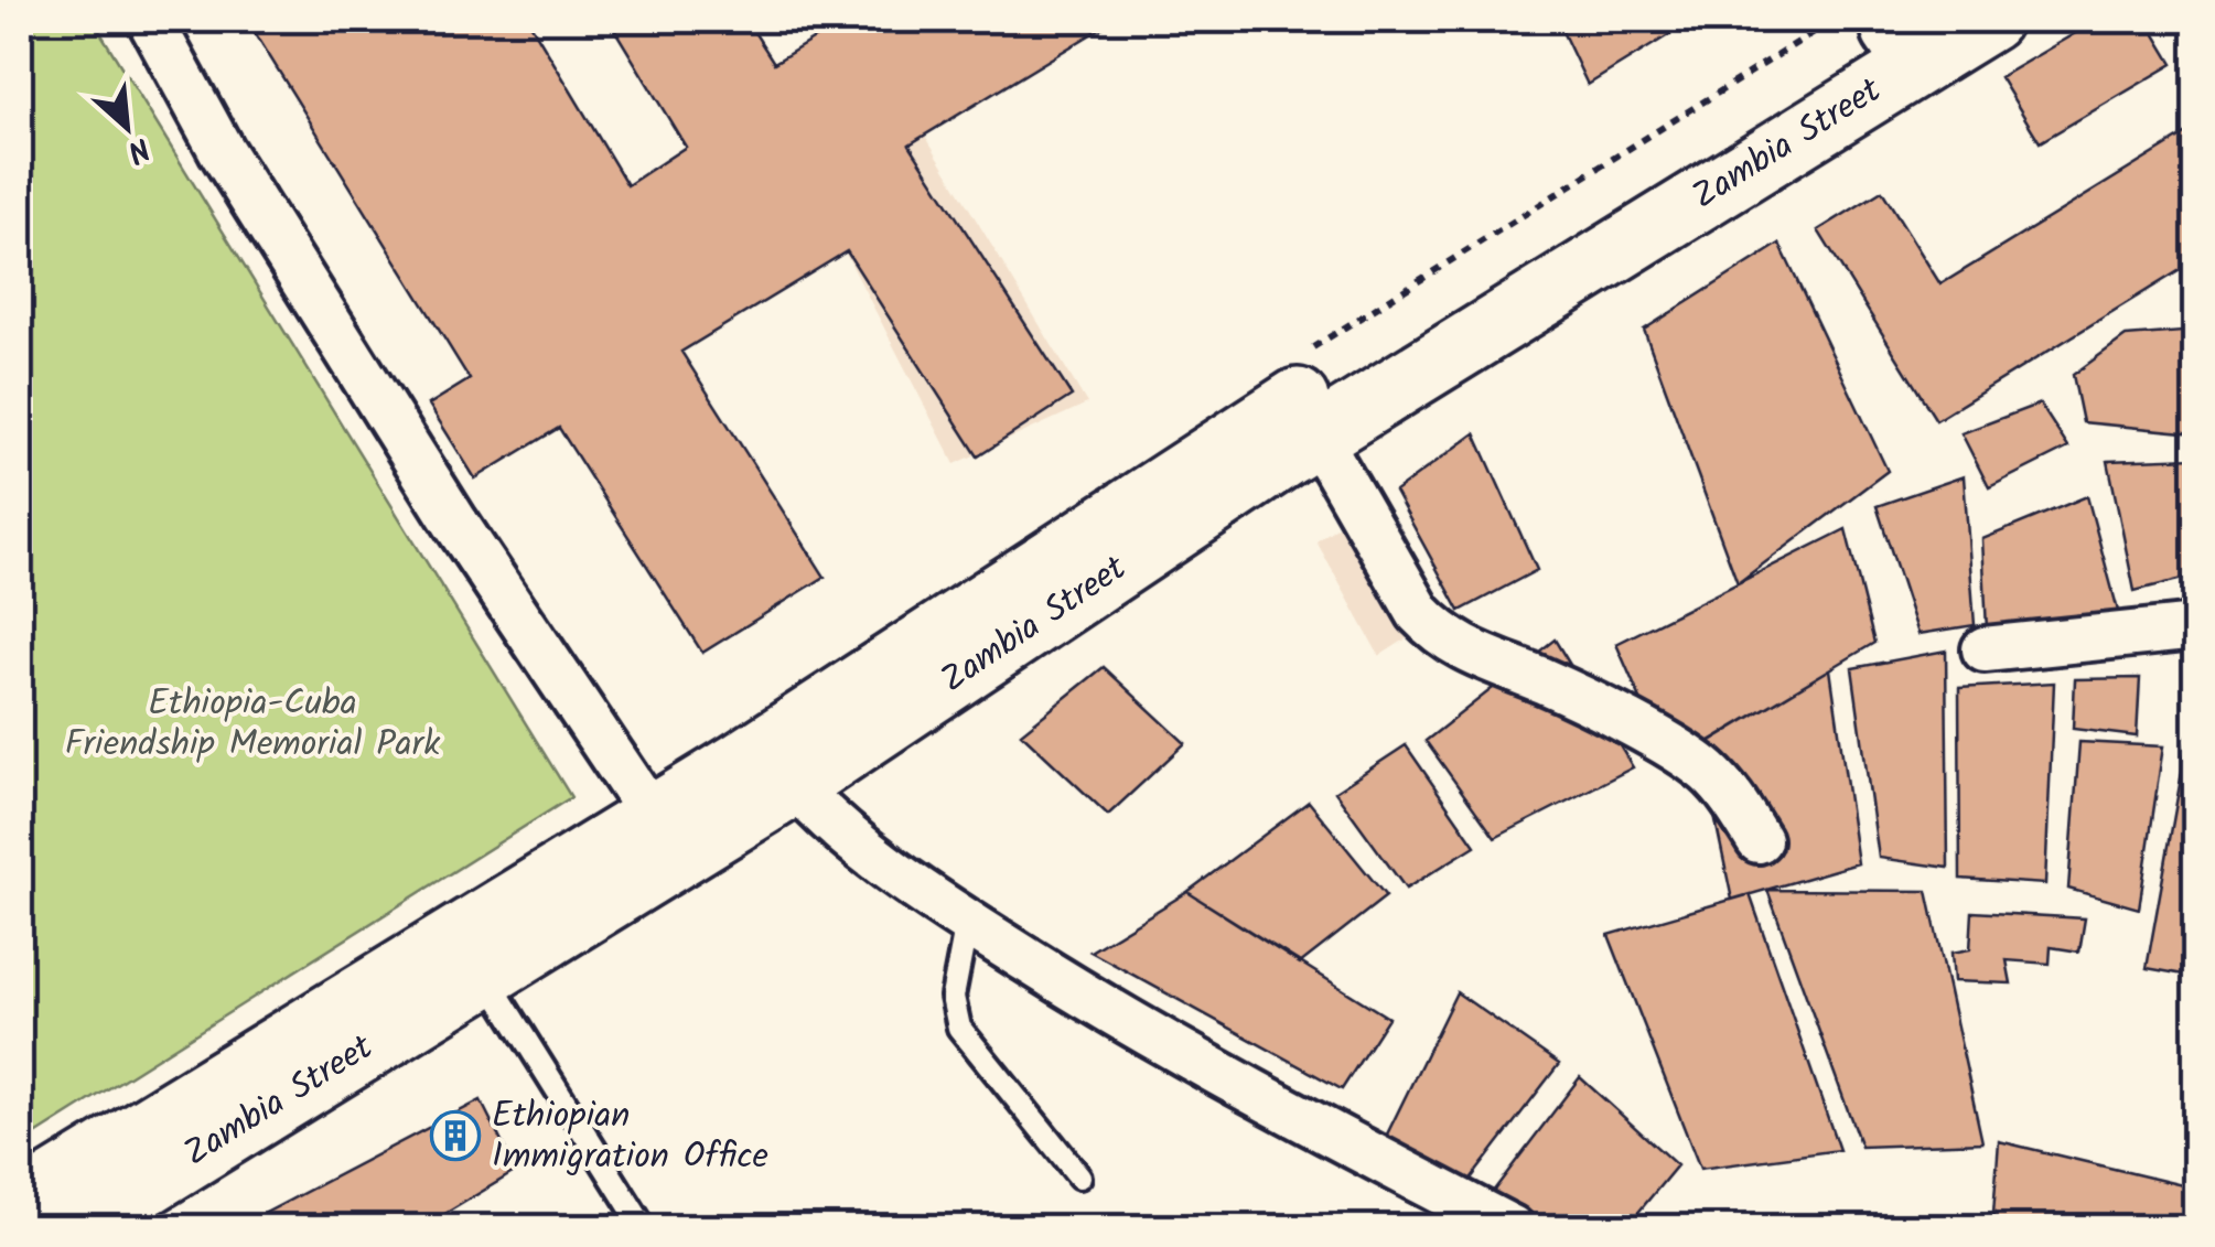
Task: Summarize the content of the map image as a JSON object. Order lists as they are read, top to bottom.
{
  "streets": {
    "main road": ["Zambia Street"]
  },
  "parks": ["Ethiopia-Cuba Friendship Memorial Park"],
  "places": {
    "building": ["Ethiopian Immigration Office"]
  },
  "north": "bottom right"
}
